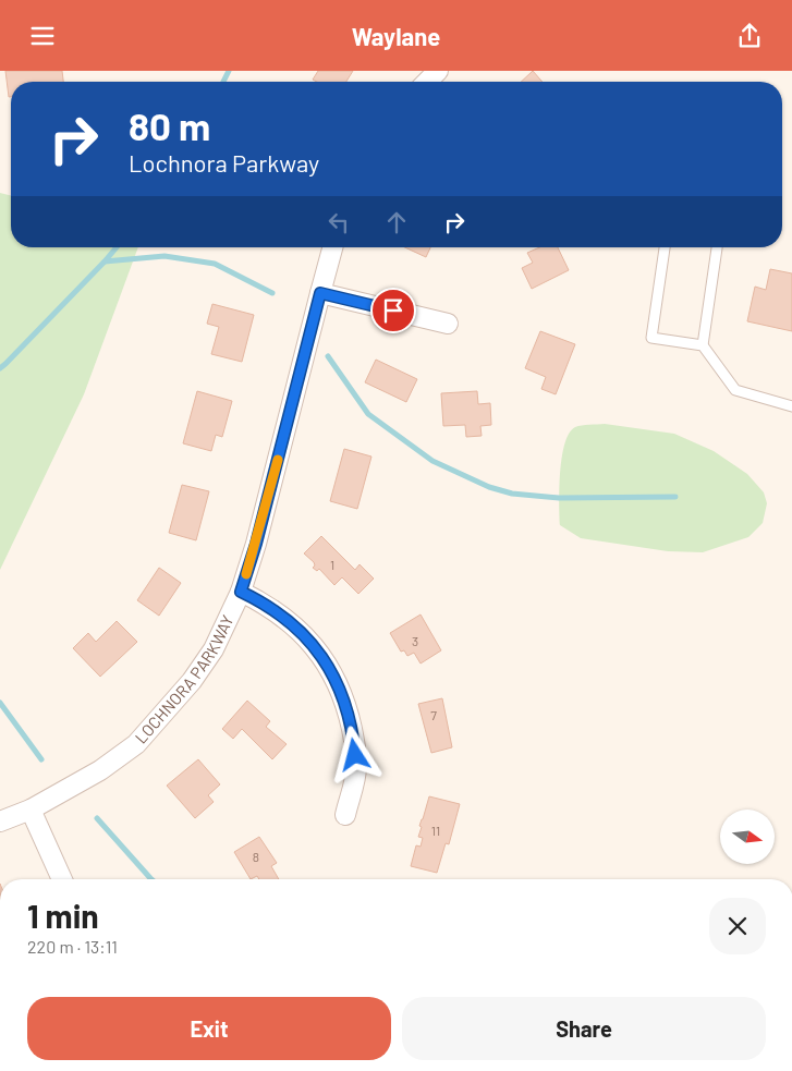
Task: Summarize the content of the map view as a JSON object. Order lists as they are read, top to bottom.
{
  "streets": {
    "street": ["LOCHNORA PARKWAY"]
  },
  "house_numbers": [
    "1",
    "3",
    "7",
    "11",
    "8"
  ],
  "north": "right",
  "page": {
    "header": "Waylane",
    "turn": ["80 m", "Lochnora Parkway"],
    "heading": ["1 min", "220 m · 13:11"],
    "buttons": ["Exit", "Share"]
  }
}
